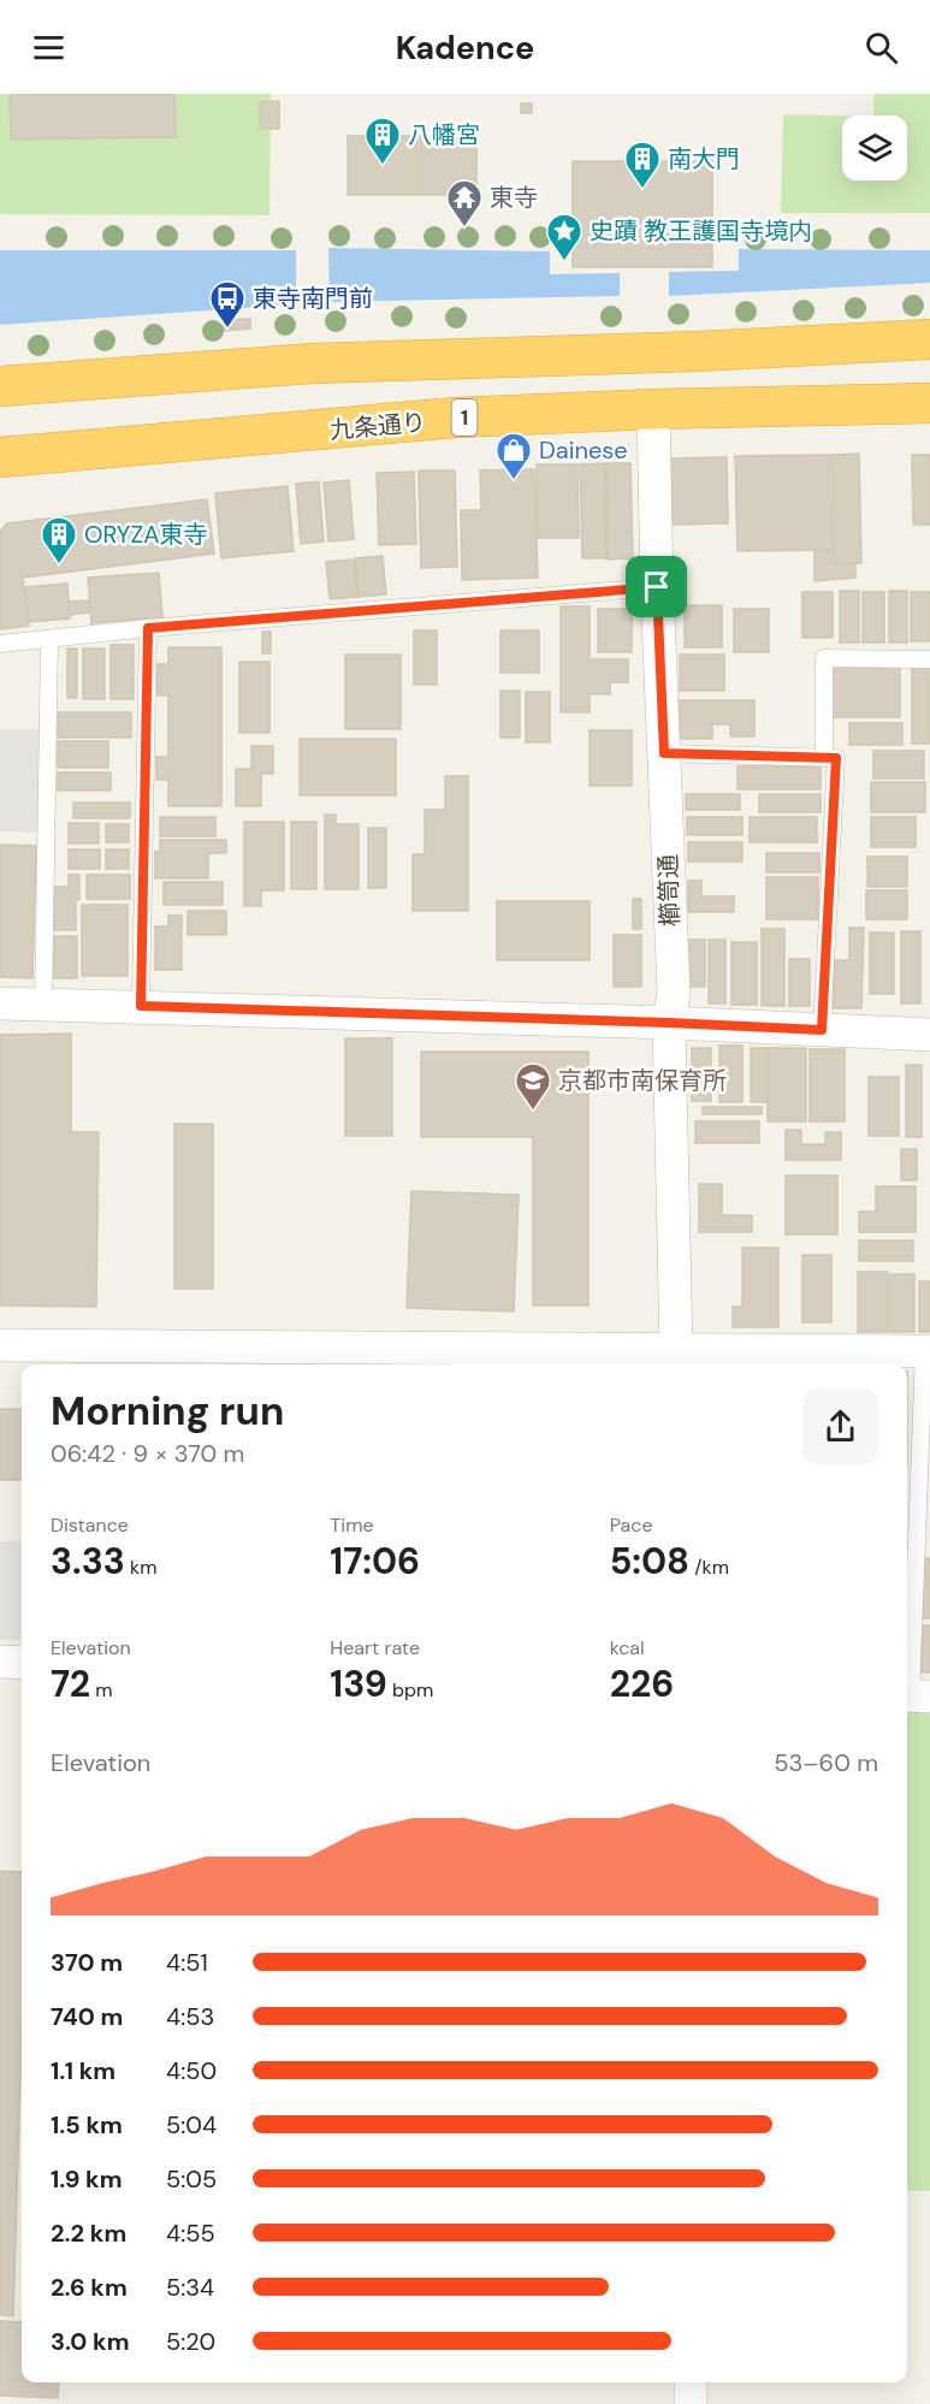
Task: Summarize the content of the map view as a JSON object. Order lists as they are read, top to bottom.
{
  "streets": {
    "highway": ["1", "九条通り"],
    "street": ["櫛笥通"]
  },
  "crossings": [
    ["九条通り", "櫛笥通"]
  ],
  "places": {
    "building": ["八幡宮", "南大門", "ORYZA東寺"],
    "temple": ["東寺"],
    "place": ["史蹟 教王護国寺境内"],
    "bus stop": ["東寺南門前"],
    "shop": ["Dainese"],
    "school or university": ["京都市南保育所"]
  },
  "page": {
    "header": "Kadence",
    "heading": ["Morning run", "06:42 · 9 × 370 m"],
    "stats": [
      ["Distance", "3.33 km"],
      ["Time", "17:06"],
      ["Pace", "5:08 /km"],
      ["Elevation", "72 m"],
      ["Heart rate", "139 bpm"],
      ["kcal", "226"]
    ],
    "chart": ["Elevation", "53–60 m"],
    "list": [
      {
        "name": "370 m",
        "note": "4:51"
      },
      {
        "name": "740 m",
        "note": "4:53"
      },
      {
        "name": "1.1 km",
        "note": "4:50"
      },
      {
        "name": "1.5 km",
        "note": "5:04"
      },
      {
        "name": "1.9 km",
        "note": "5:05"
      },
      {
        "name": "2.2 km",
        "note": "4:55"
      },
      {
        "name": "2.6 km",
        "note": "5:34"
      },
      {
        "name": "3.0 km",
        "note": "5:20"
      }
    ]
  }
}
